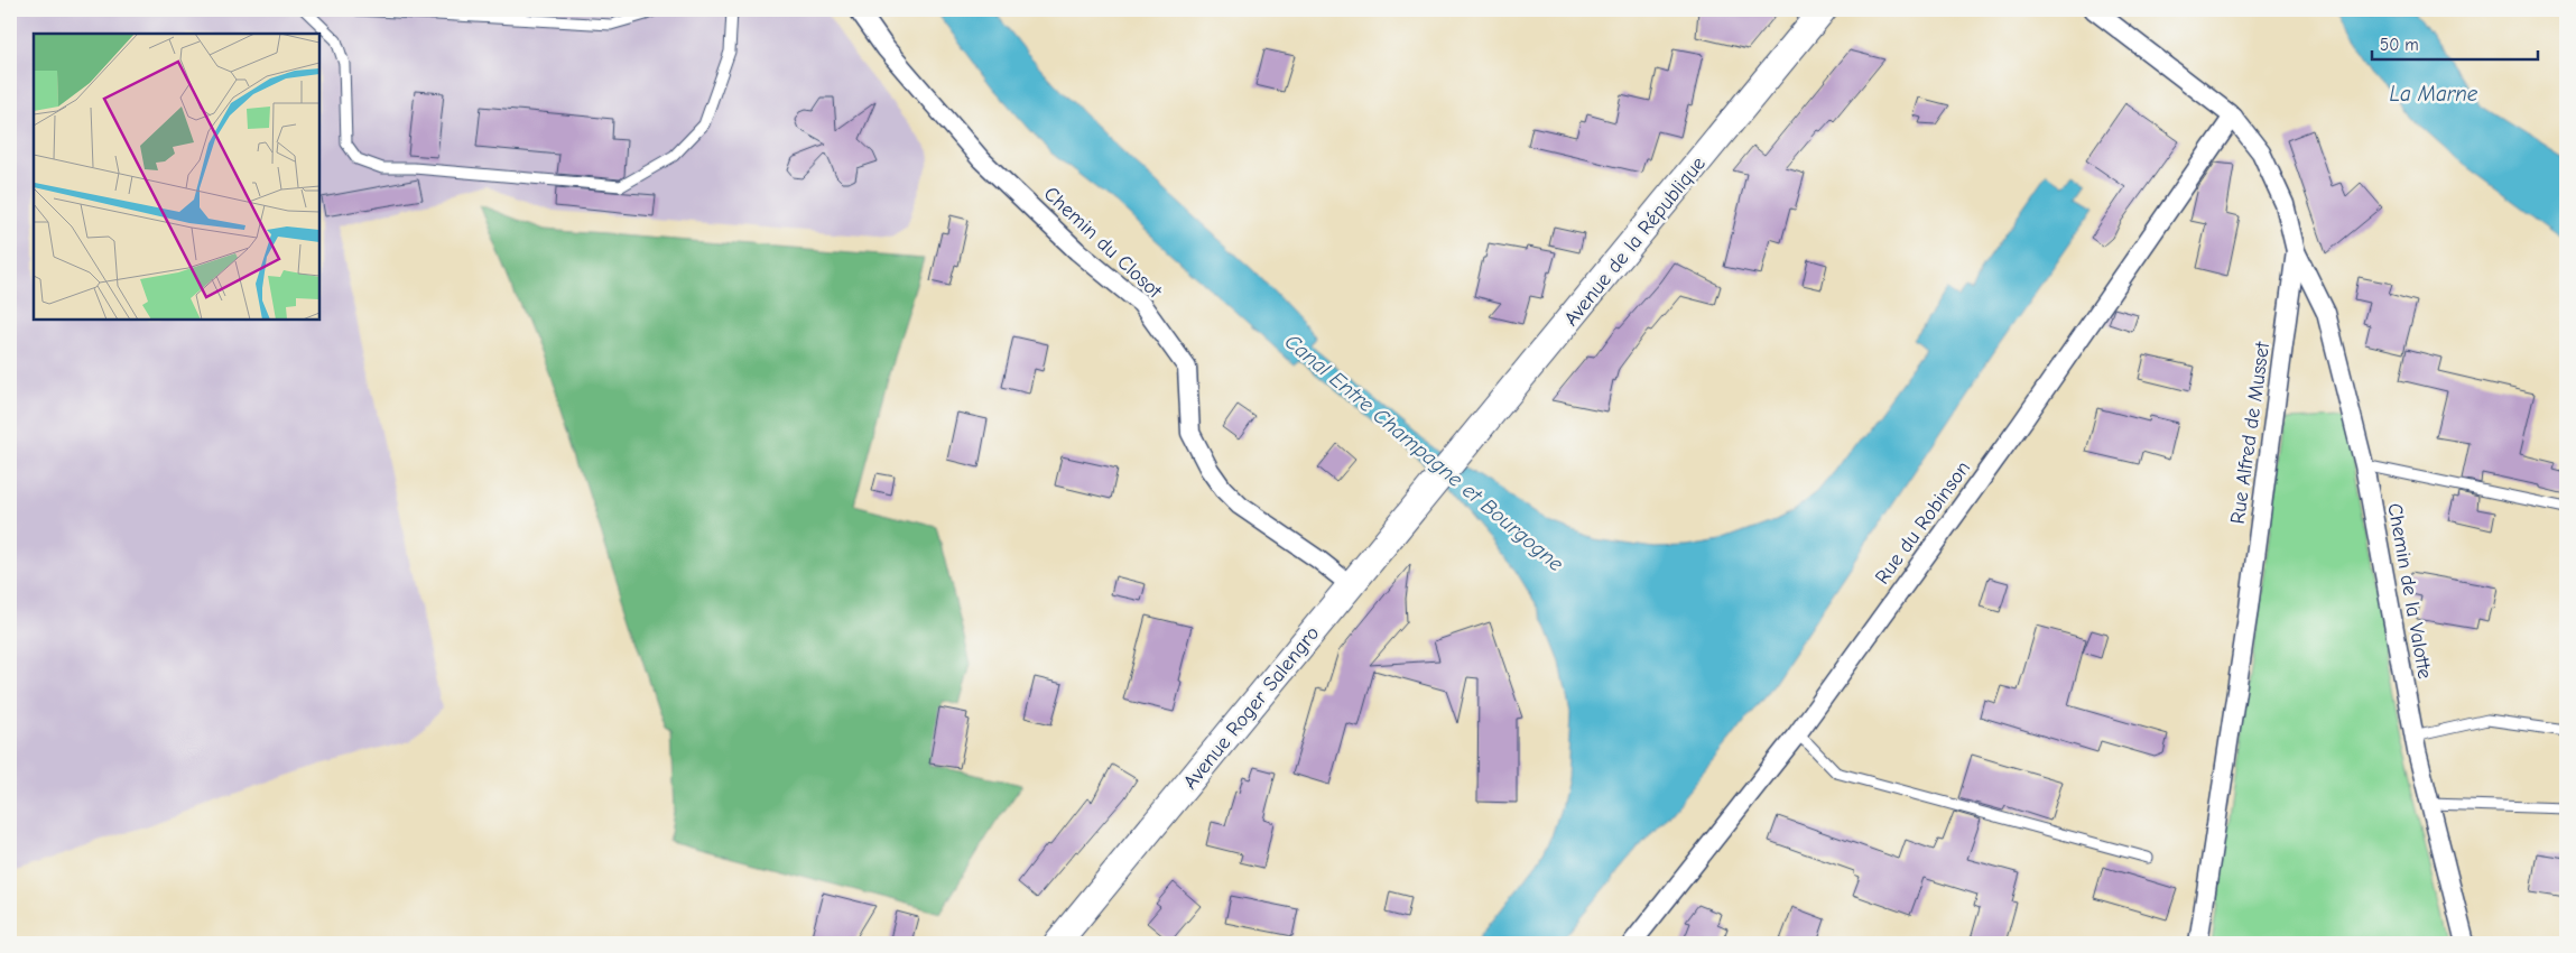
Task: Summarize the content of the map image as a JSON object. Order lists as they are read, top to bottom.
{
  "streets": {
    "main road": ["Avenue de la République", "Avenue Roger Salengro"],
    "street": [
      "Chemin du Closot",
      "Rue Alfred de Musset",
      "Rue du Robinson",
      "Chemin de la Valotte"
    ]
  },
  "crossings": [
    ["Avenue de la République", "Avenue Roger Salengro"],
    ["Chemin du Closot", "Avenue Roger Salengro"],
    ["Rue Alfred de Musset", "Rue du Robinson"],
    ["Rue Alfred de Musset", "Chemin de la Valotte"]
  ],
  "water": ["La Marne", "Canal Entre Champagne et Bourgogne"],
  "scale_bar": "50 m"
}
